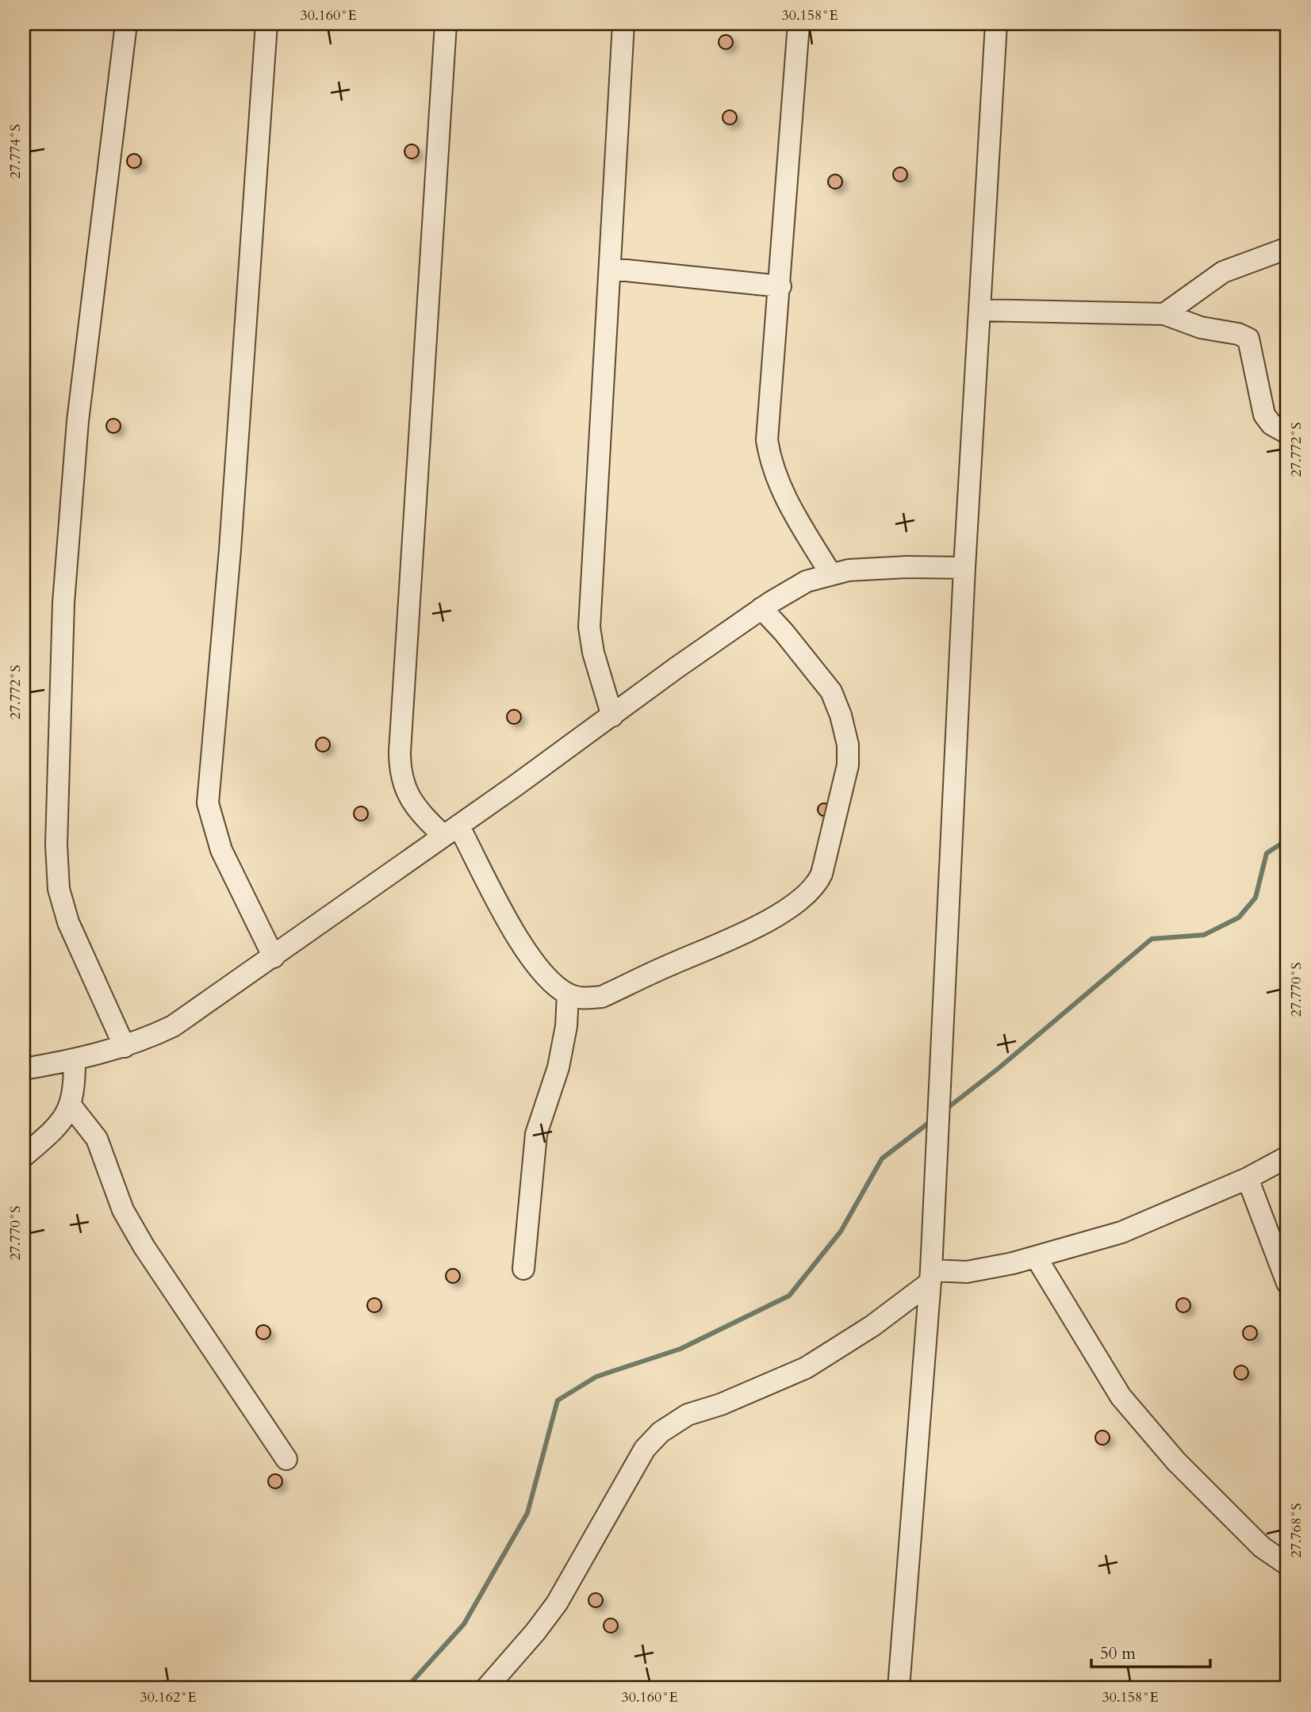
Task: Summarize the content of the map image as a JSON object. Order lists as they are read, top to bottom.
{
  "scale_bar": "50 m",
  "coordinates": [
    "30.160°E",
    "30.158°E",
    "27.774°S",
    "27.772°S",
    "27.770°S",
    "27.768°S",
    "30.162°E"
  ]
}
